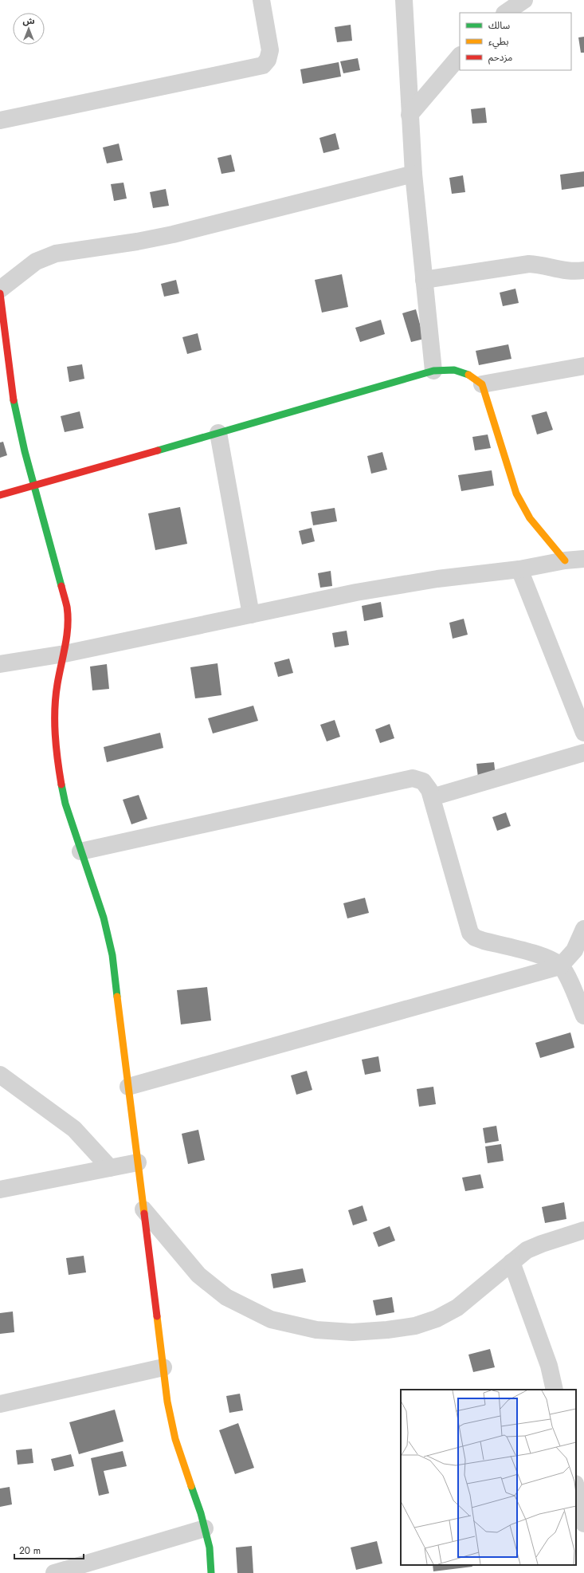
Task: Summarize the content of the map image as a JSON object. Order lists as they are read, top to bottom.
{
  "legend": ["سالك", "بطيء", "مزدحم"],
  "scale_bar": "20 m",
  "north": "top"
}
